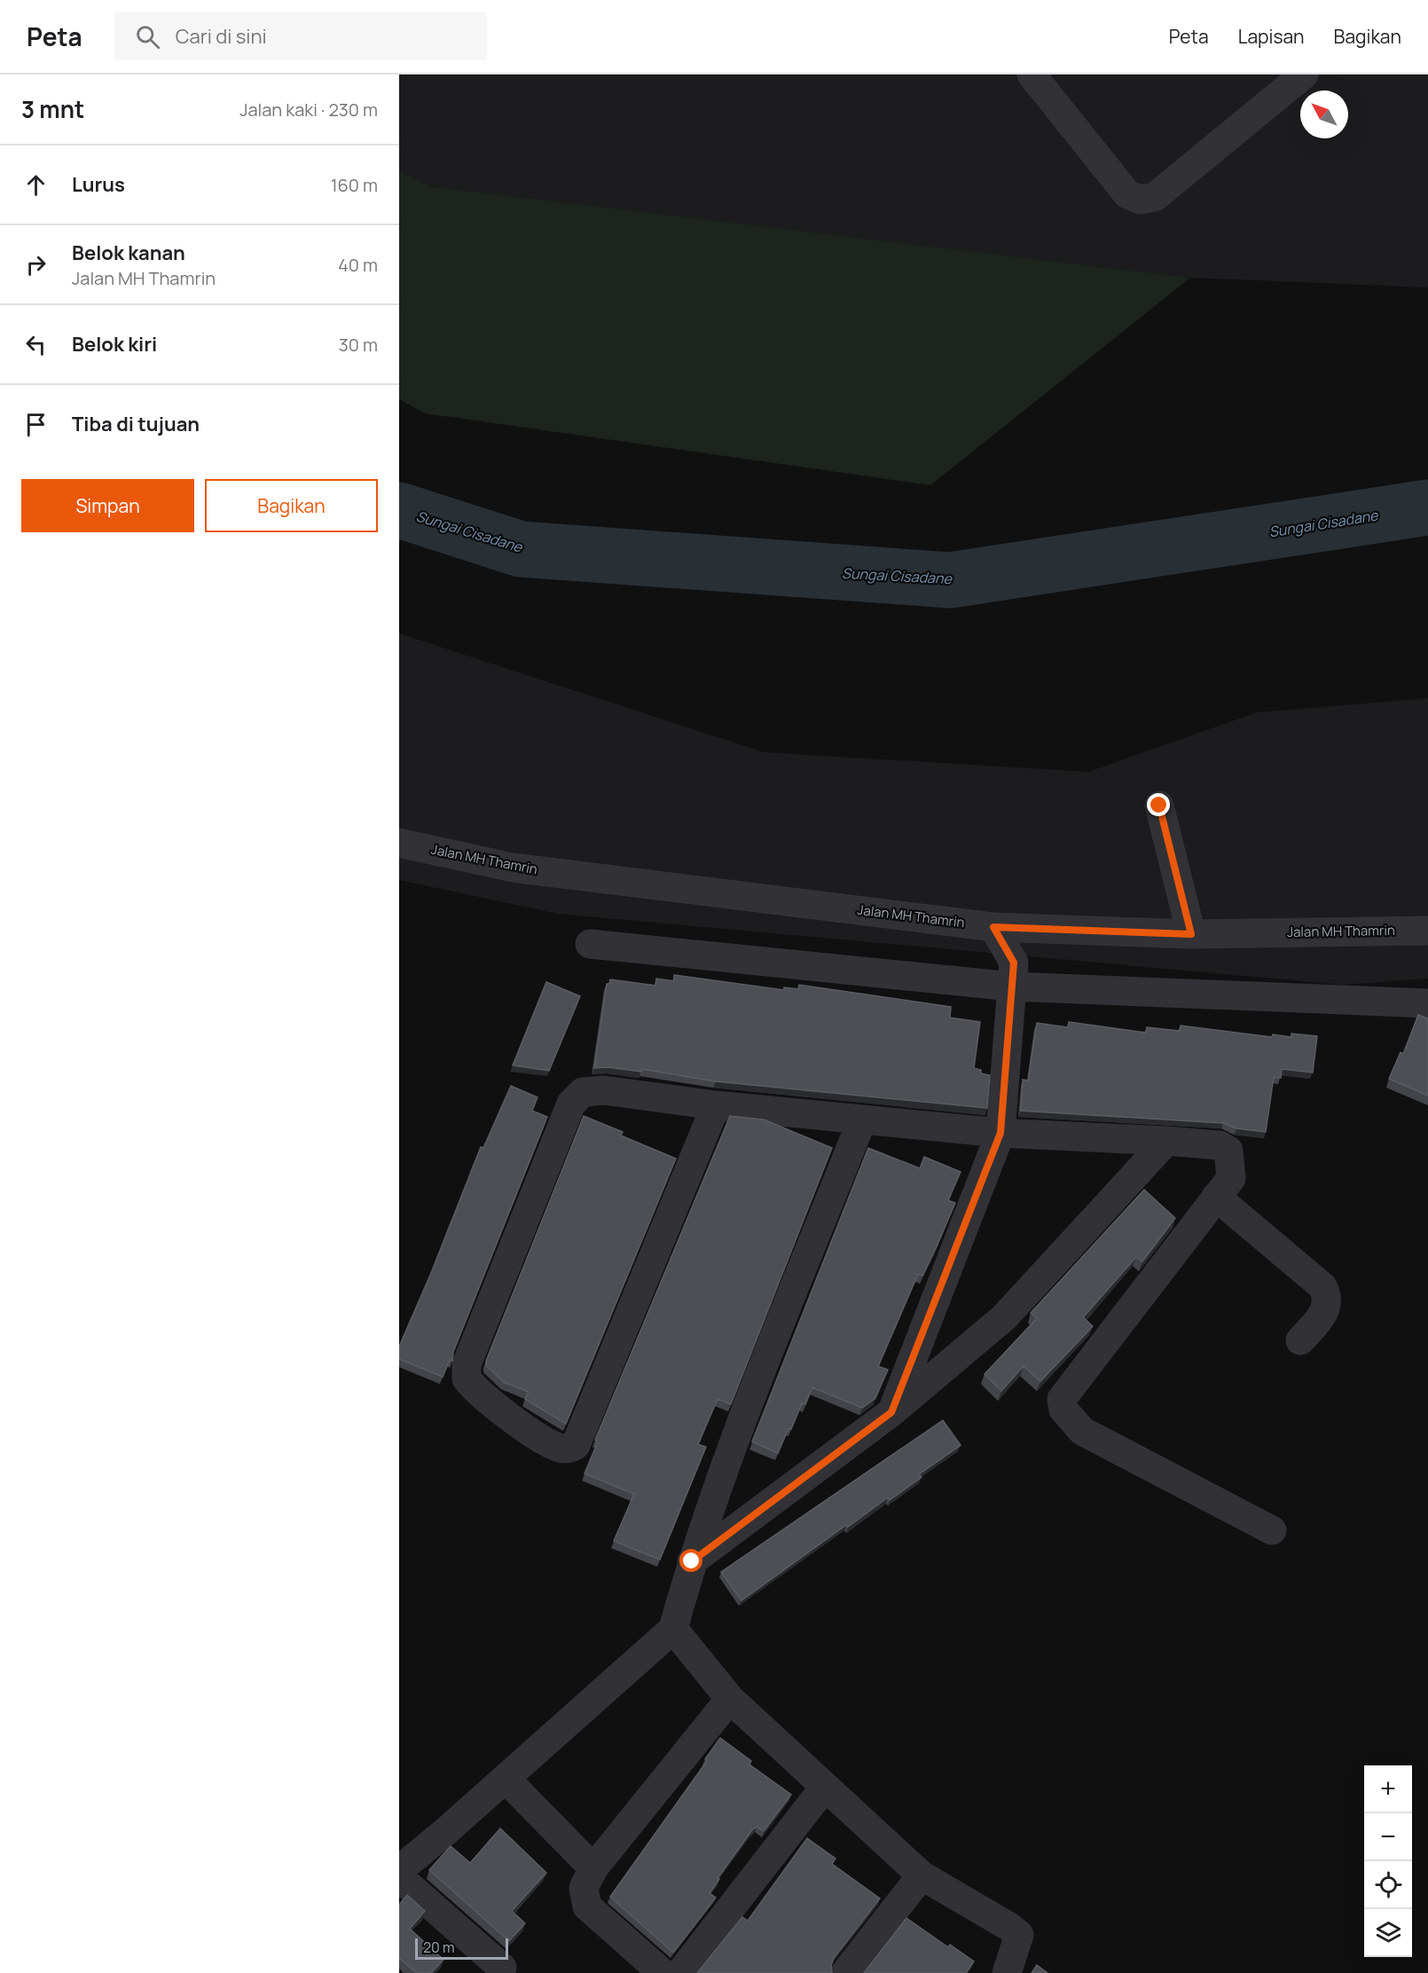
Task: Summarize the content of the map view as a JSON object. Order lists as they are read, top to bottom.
{
  "streets": {
    "street": ["Jalan MH Thamrin"]
  },
  "water": ["Sungai Cisadane"],
  "scale_bar": "20 m",
  "north": "top left",
  "page": {
    "header": "Peta",
    "search": "Cari di sini",
    "nav": ["Peta", "Lapisan", "Bagikan"],
    "heading": ["3 mnt", "Jalan kaki · 230 m"],
    "list": [
      ["Lurus", "160 m"],
      ["Belok kanan", "Jalan MH Thamrin", "40 m"],
      ["Belok kiri", "30 m"],
      "Tiba di tujuan"
    ],
    "buttons": ["Simpan", "Bagikan"],
    "map_buttons": ["+", "−"],
    "scale": "20 m"
  }
}
